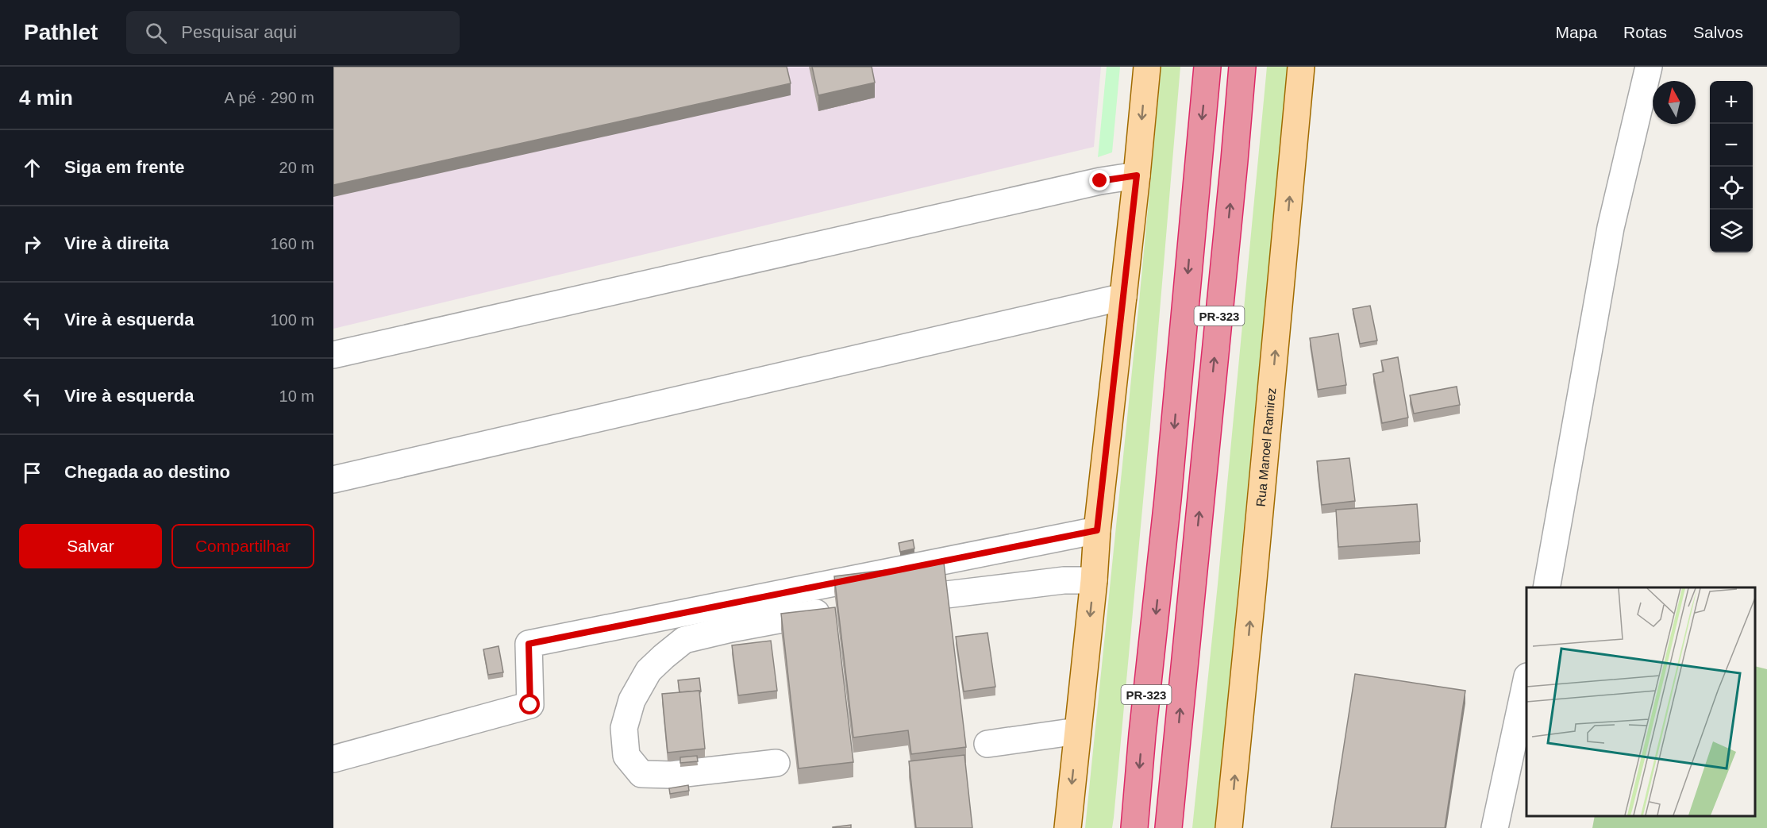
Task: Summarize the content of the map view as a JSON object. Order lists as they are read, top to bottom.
{
  "streets": {
    "highway": ["PR-323"],
    "main road": ["Rua Manoel Ramirez"]
  },
  "north": "top",
  "page": {
    "header": "Pathlet",
    "search": "Pesquisar aqui",
    "nav": ["Mapa", "Rotas", "Salvos"],
    "heading": ["4 min", "A pé · 290 m"],
    "map_buttons": ["+", "−"],
    "list": [
      ["Siga em frente", "20 m"],
      ["Vire à direita", "160 m"],
      ["Vire à esquerda", "100 m"],
      ["Vire à esquerda", "10 m"],
      "Chegada ao destino"
    ],
    "buttons": ["Salvar", "Compartilhar"]
  }
}
